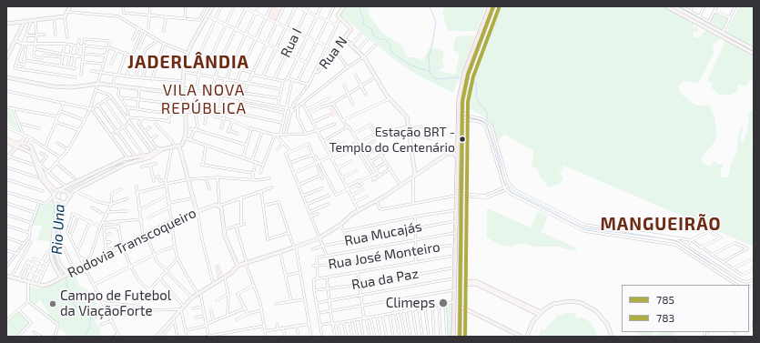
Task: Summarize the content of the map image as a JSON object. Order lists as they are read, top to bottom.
{
  "streets": {
    "main road": ["Rua N", "Rodovia Transcoqueiro"],
    "street": [
      "Rua I",
      "Rua Mucajás",
      "Rua José Monteiro",
      "Rua da Paz"
    ]
  },
  "districts": ["JADERLÂNDIA", "VILA NOVA REPÚBLICA", "MANGUEIRÃO"],
  "water": ["Rio Una"],
  "places": ["Estação BRT - Templo do Centenário", "Climeps", "Campo de Futebol da ViaçãoForte"],
  "lines": ["transit line 785", "transit line 783"],
  "legend": ["785", "783"]
}
